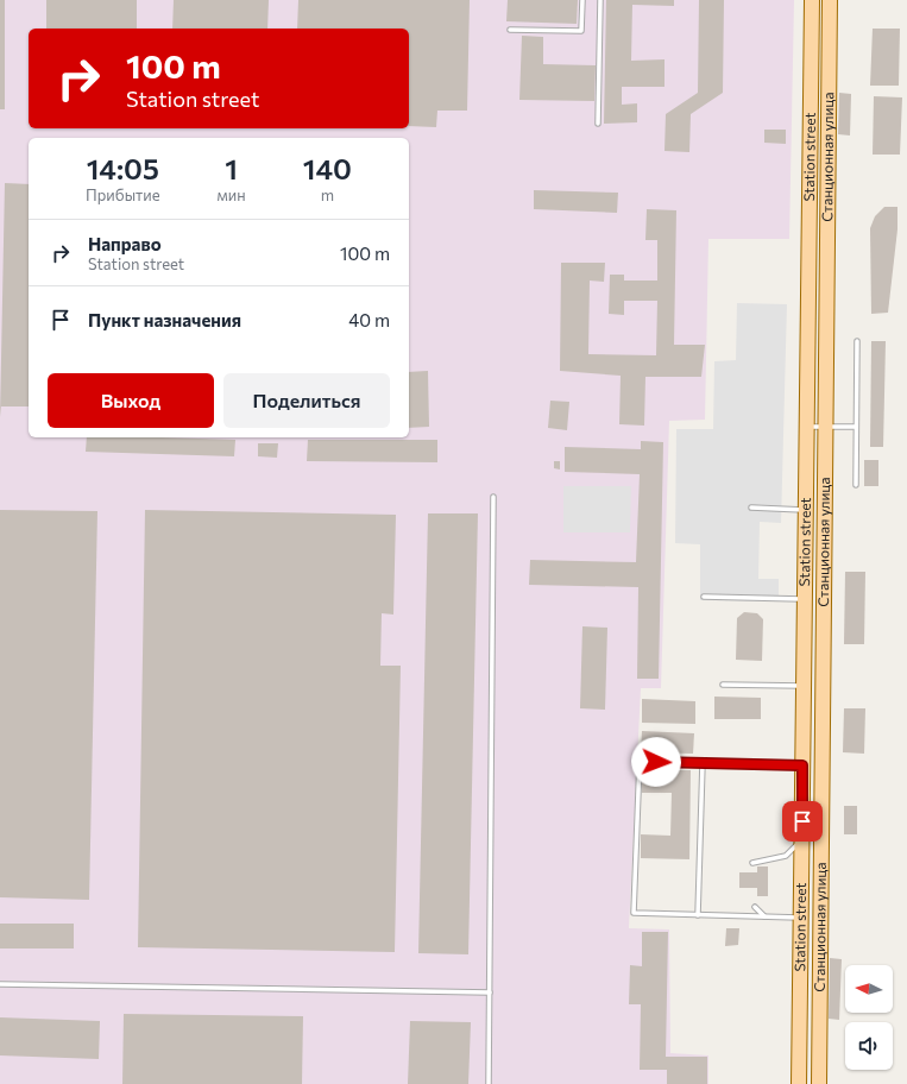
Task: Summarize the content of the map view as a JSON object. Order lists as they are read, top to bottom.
{
  "streets": {
    "main road": ["Station street", "Станционная улица"]
  },
  "north": "left",
  "page": {
    "turn": ["100 m", "Station street"],
    "eta": [
      "14:05",
      "Прибытие",
      "1",
      "мин",
      "140",
      "m"
    ],
    "list": [
      {
        "name": "Направо",
        "note": "Station street",
        "value": "100 m"
      },
      {
        "name": "Пункт назначения",
        "value": "40 m"
      }
    ],
    "buttons": ["Выход", "Поделиться"]
  }
}
